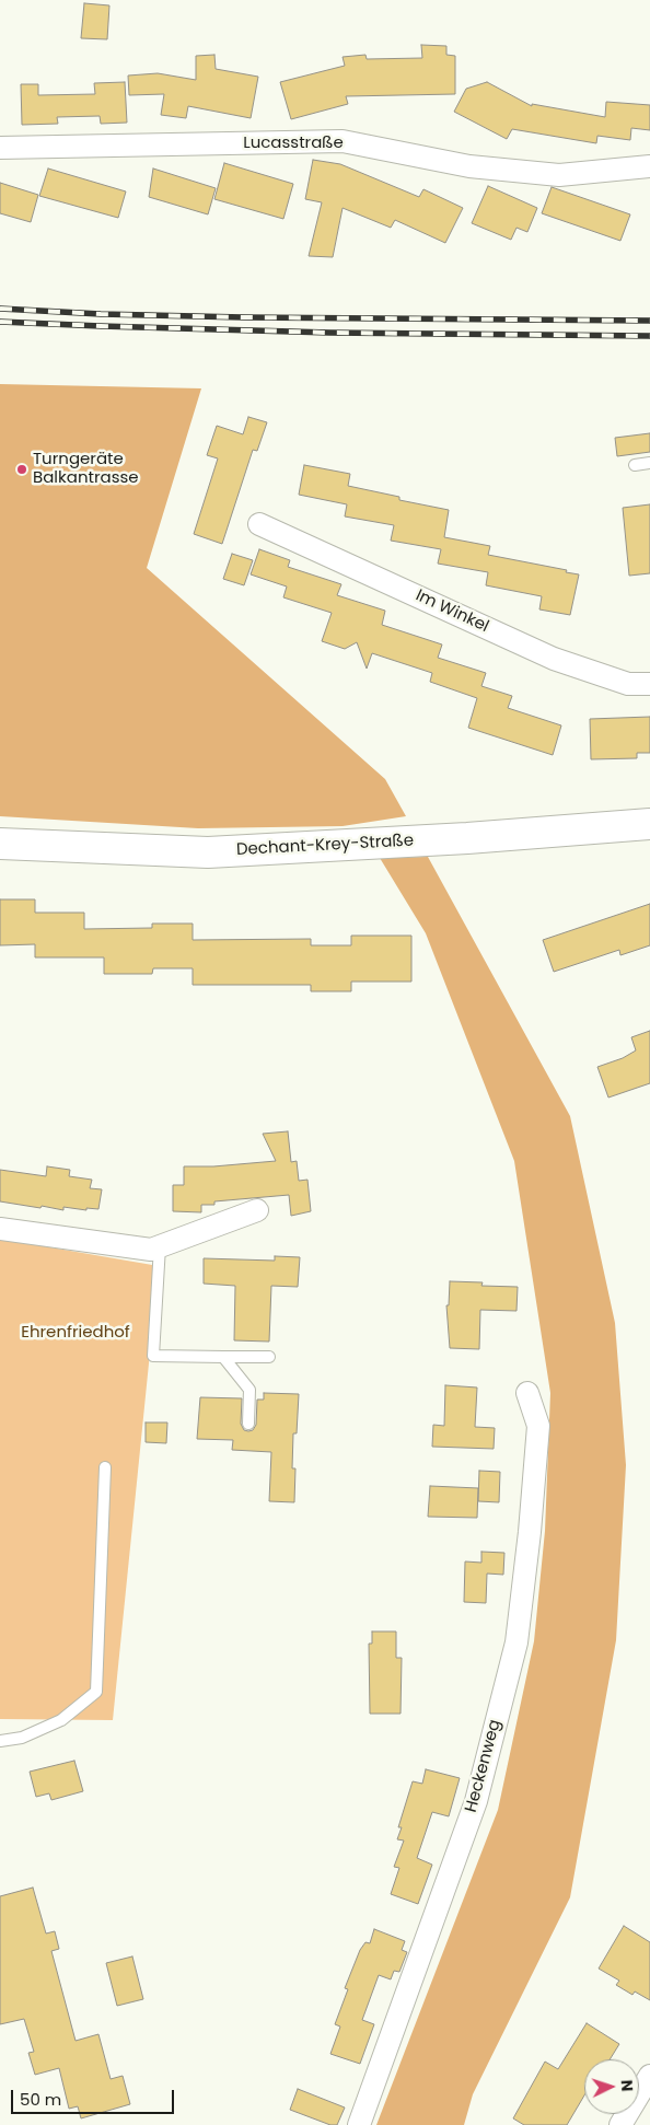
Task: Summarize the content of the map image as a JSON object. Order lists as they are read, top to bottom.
{
  "streets": {
    "street": [
      "Lucasstraße",
      "Im Winkel",
      "Dechant-Krey-Straße",
      "Heckenweg"
    ]
  },
  "parks": ["Ehrenfriedhof"],
  "places": ["Turngeräte Balkantrasse"],
  "scale_bar": "50 m",
  "north": "right"
}
